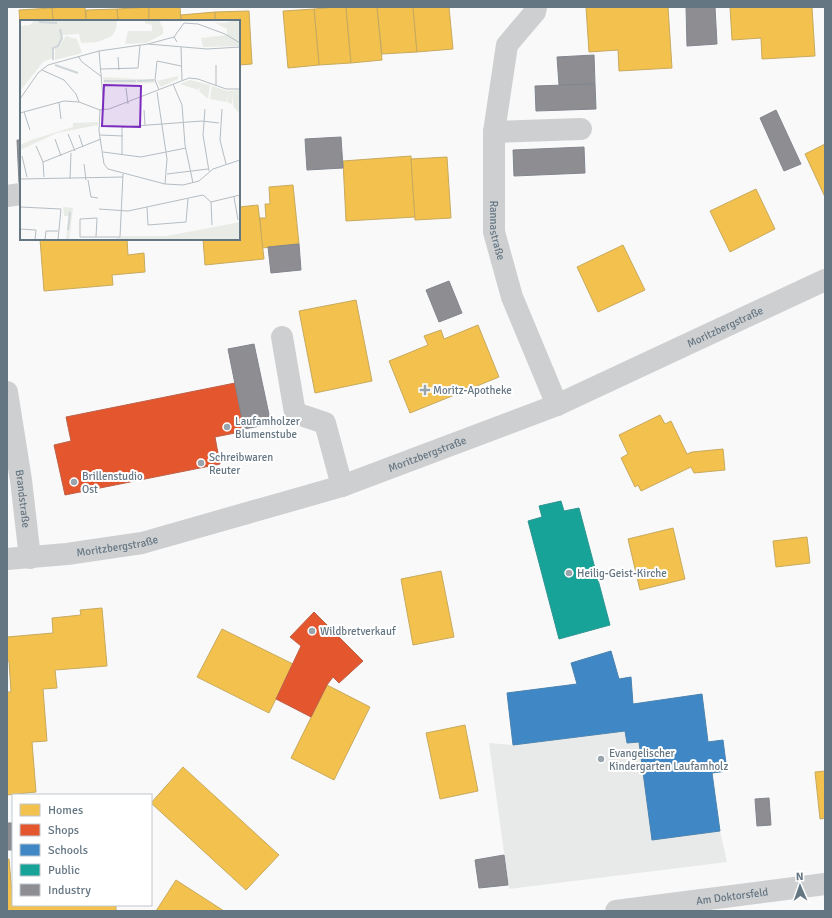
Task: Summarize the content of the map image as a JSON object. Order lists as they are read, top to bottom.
{
  "streets": {
    "street": [
      "Rannastraße",
      "Moritzbergstraße",
      "Brandstraße",
      "Am Doktorsfeld"
    ]
  },
  "crossings": [
    ["Rannastraße", "Moritzbergstraße"],
    ["Moritzbergstraße", "Brandstraße"]
  ],
  "places": {
    "health": ["Moritz-Apotheke"],
    "other": [
      "Laufamholzer Blumenstube",
      "Schreibwaren Reuter",
      "Brillenstudio Ost",
      "Heilig-Geist-Kirche",
      "Wildbretverkauf",
      "Evangelischer Kindergarten Laufamholz"
    ]
  },
  "legend": [
    "Homes",
    "Shops",
    "Schools",
    "Public",
    "Industry"
  ],
  "north": "top"
}
